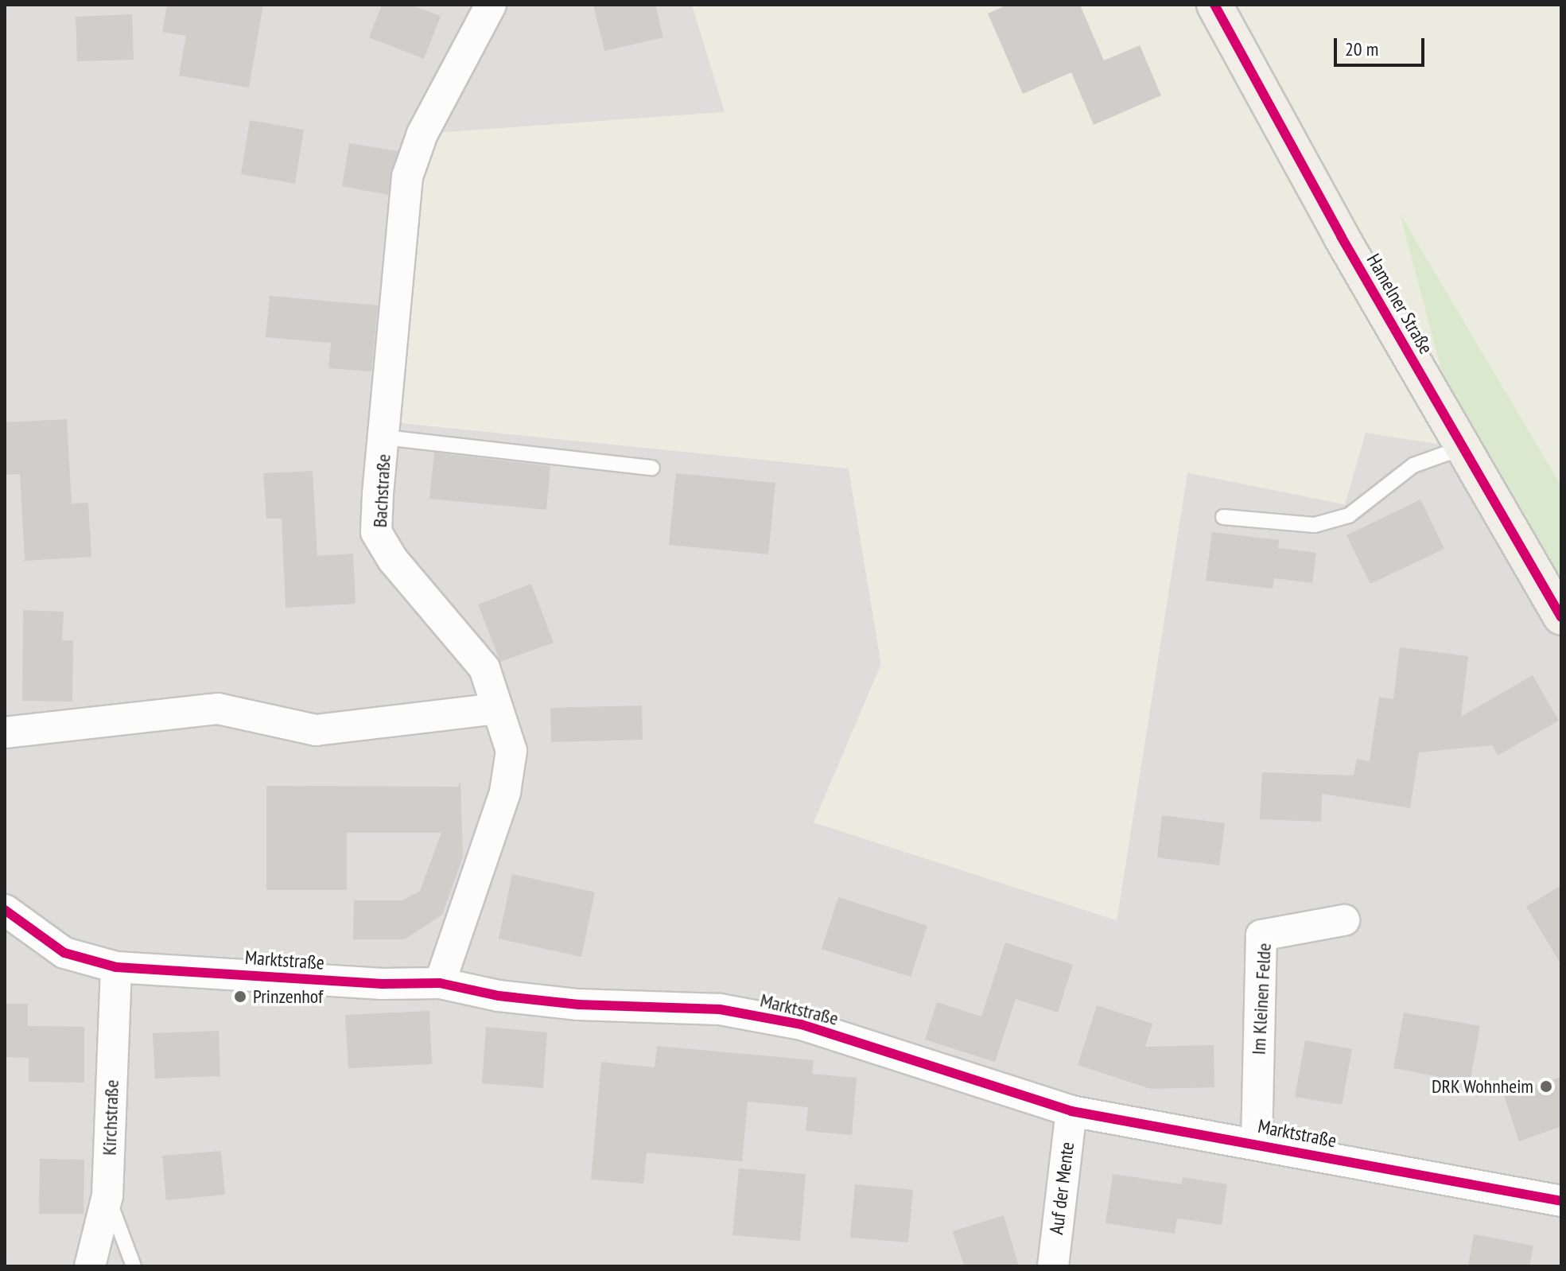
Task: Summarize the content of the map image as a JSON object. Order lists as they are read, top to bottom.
{
  "streets": {
    "main road": ["Hamelner Straße"],
    "street": [
      "Bachstraße",
      "Marktstraße",
      "Im Kleinen Felde",
      "Kirchstraße",
      "Auf der Mente"
    ]
  },
  "crossings": [
    ["Bachstraße", "Marktstraße"],
    ["Marktstraße", "Im Kleinen Felde"],
    ["Marktstraße", "Kirchstraße"],
    ["Marktstraße", "Auf der Mente"]
  ],
  "places": ["Prinzenhof", "DRK Wohnheim"],
  "scale_bar": "20 m"
}
